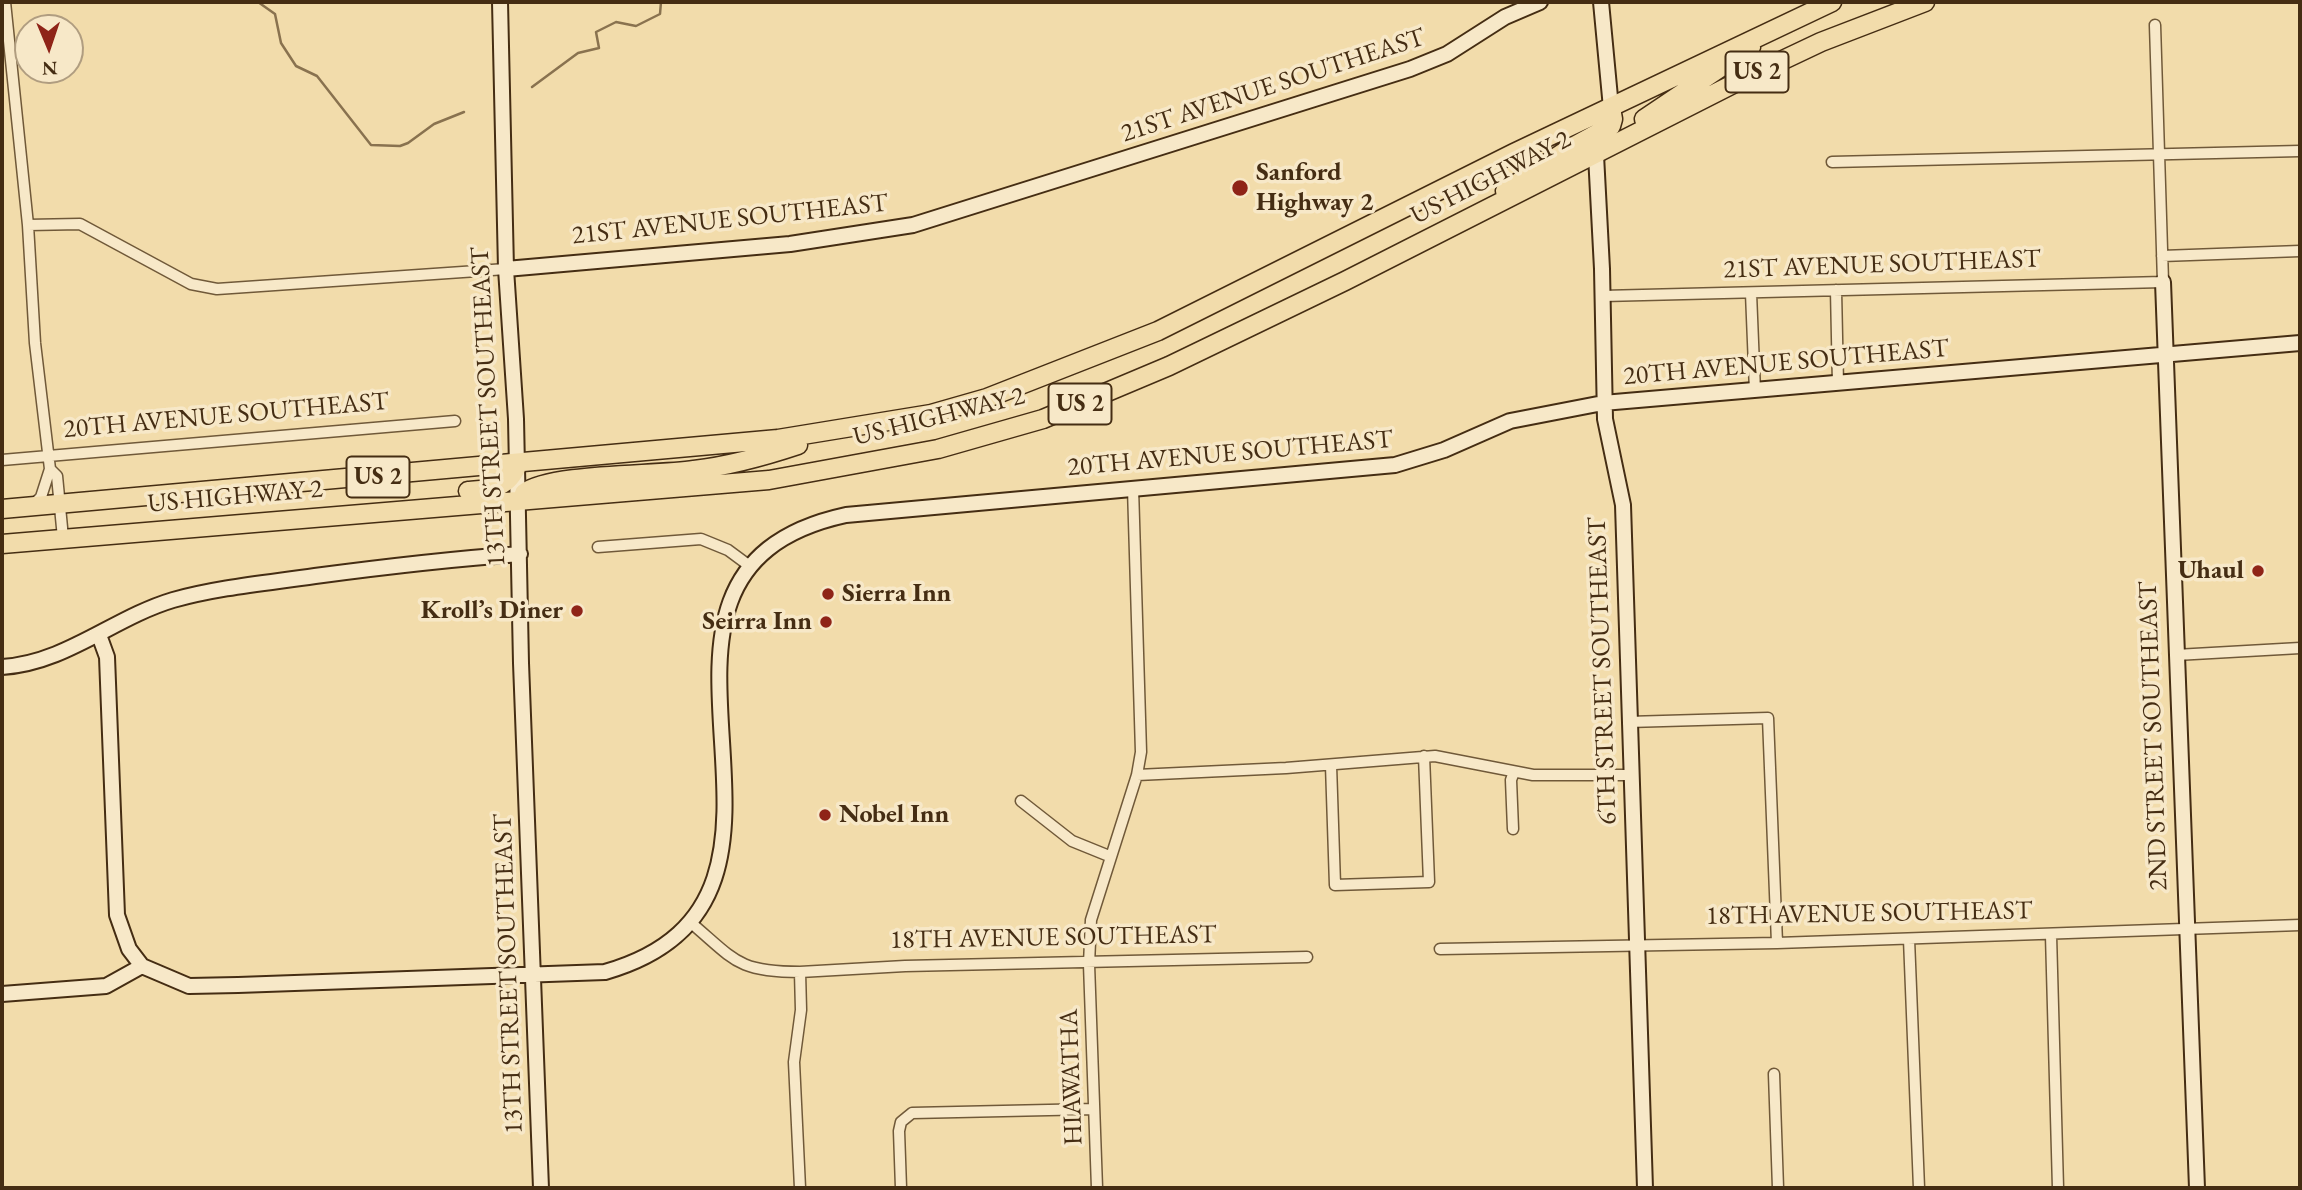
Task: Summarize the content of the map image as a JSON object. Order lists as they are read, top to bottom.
{
  "streets": {
    "highway": ["US 2", "US HIGHWAY 2"],
    "street": [
      "21ST AVENUE SOUTHEAST",
      "20TH AVENUE SOUTHEAST",
      "13TH STREET SOUTHEAST",
      "6TH STREET SOUTHEAST",
      "2ND STREET SOUTHEAST",
      "18TH AVENUE SOUTHEAST",
      "HIAWATHA"
    ]
  },
  "crossings": [
    ["21ST AVENUE SOUTHEAST", "13TH STREET SOUTHEAST"],
    ["21ST AVENUE SOUTHEAST", "6TH STREET SOUTHEAST"],
    ["21ST AVENUE SOUTHEAST", "2ND STREET SOUTHEAST"],
    ["US HIGHWAY 2", "13TH STREET SOUTHEAST"],
    ["US HIGHWAY 2", "6TH STREET SOUTHEAST"],
    ["20TH AVENUE SOUTHEAST", "6TH STREET SOUTHEAST"],
    ["20TH AVENUE SOUTHEAST", "2ND STREET SOUTHEAST"],
    ["20TH AVENUE SOUTHEAST", "HIAWATHA"],
    ["6TH STREET SOUTHEAST", "18TH AVENUE SOUTHEAST"],
    ["2ND STREET SOUTHEAST", "18TH AVENUE SOUTHEAST"],
    ["18TH AVENUE SOUTHEAST", "HIAWATHA"]
  ],
  "places": [
    "Sanford Highway 2",
    "Uhaul",
    "Sierra Inn",
    "Kroll’s Diner",
    "Seirra Inn",
    "Nobel Inn"
  ],
  "north": "bottom"
}
